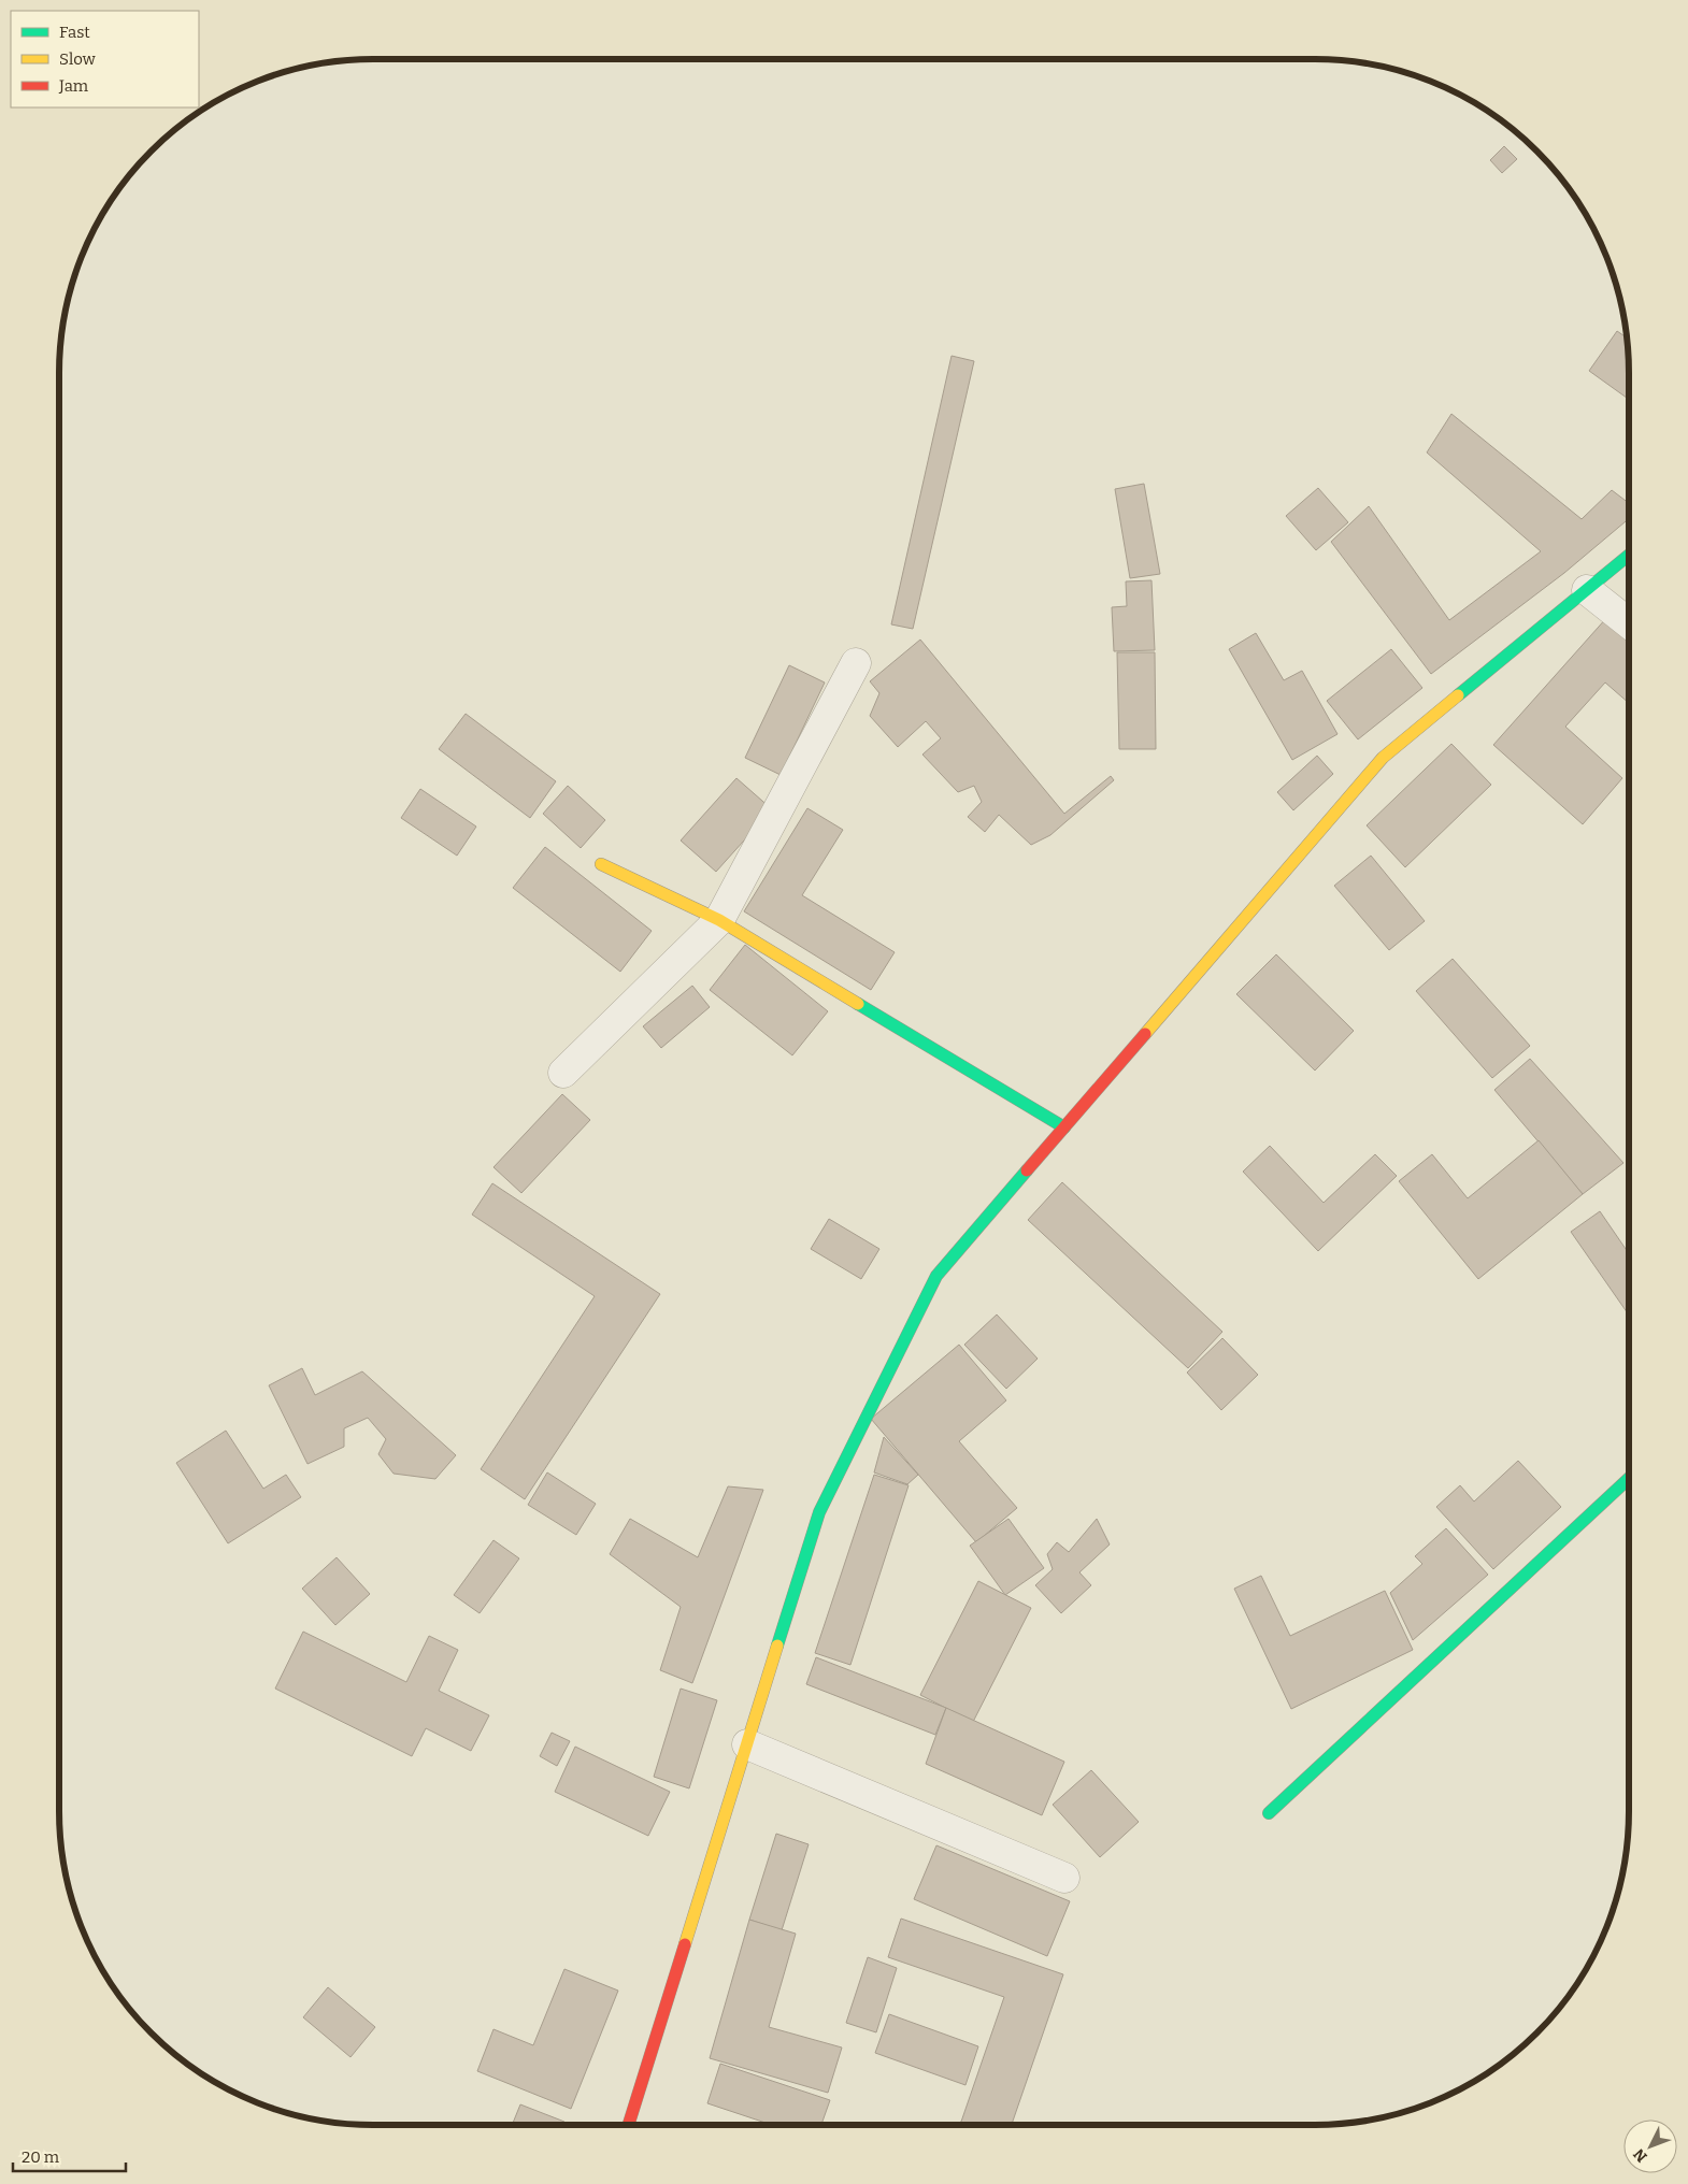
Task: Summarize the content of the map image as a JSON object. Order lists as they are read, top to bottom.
{
  "legend": ["Fast", "Slow", "Jam"],
  "scale_bar": "20 m",
  "north": "bottom left"
}
